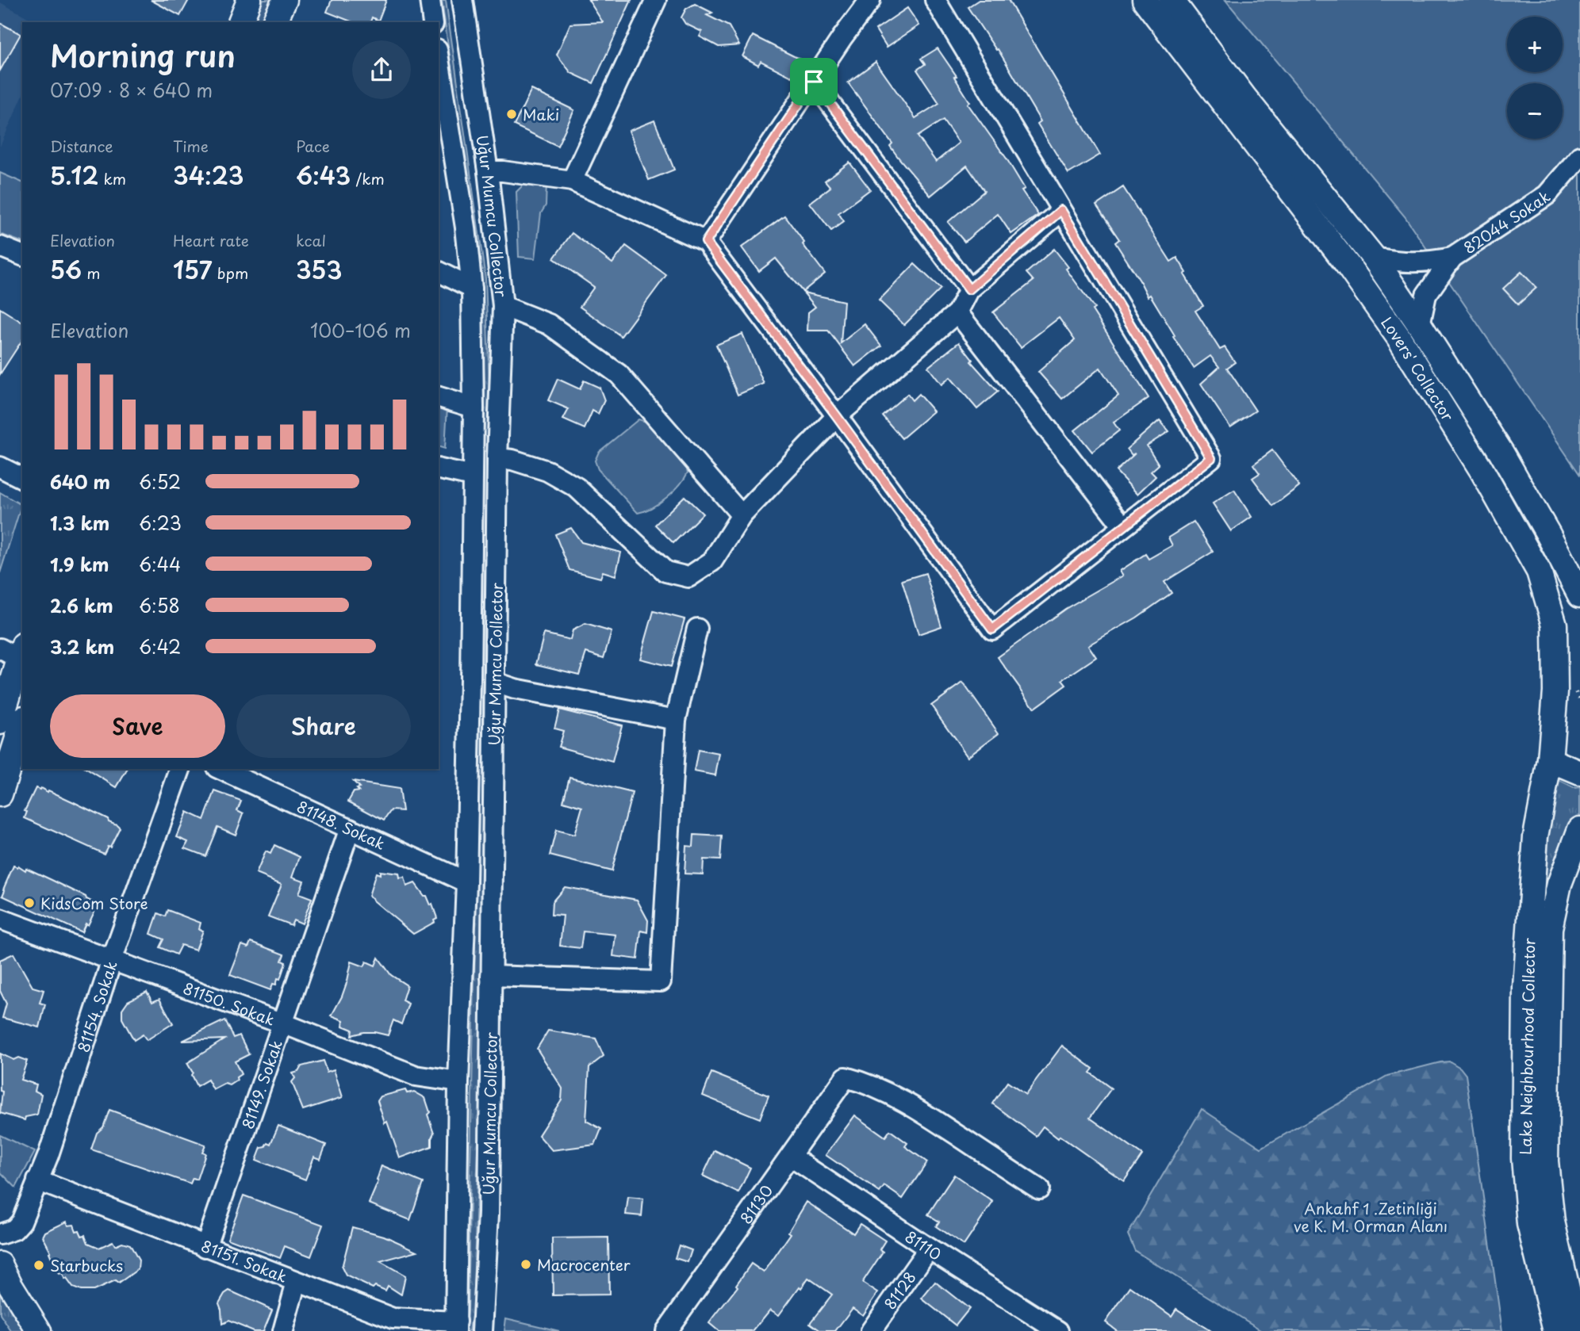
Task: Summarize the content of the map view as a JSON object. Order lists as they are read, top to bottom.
{
  "streets": {
    "main road": ["Lovers' Collector", "Lake Neighbourhood Collector"],
    "street": [
      "Uğur Mumcu Collector",
      "82044 Sokak",
      "81148. Sokak",
      "81150. Sokak",
      "81154. Sokak",
      "81149. Sokak",
      "81130",
      "81110",
      "81151. Sokak",
      "81128"
    ]
  },
  "crossings": [
    ["Uğur Mumcu Collector", "81148. Sokak"],
    ["Uğur Mumcu Collector", "81150. Sokak"],
    ["Uğur Mumcu Collector", "81151. Sokak"],
    ["Lovers' Collector", "Lake Neighbourhood Collector"],
    ["81148. Sokak", "81149. Sokak"],
    ["81150. Sokak", "81154. Sokak"],
    ["81150. Sokak", "81149. Sokak"],
    ["81154. Sokak", "81151. Sokak"],
    ["81149. Sokak", "81151. Sokak"],
    ["81130", "81110"],
    ["81110", "81128"]
  ],
  "parks": ["Ankahf 1 .Zetinliği ve K. M. Orman Alanı"],
  "places": [
    "Maki",
    "KidsCom Store",
    "Macrocenter",
    "Starbucks"
  ],
  "page": {
    "map_buttons": ["+", "−"],
    "heading": ["Morning run", "07:09 · 8 × 640 m"],
    "stats": [
      ["Distance", "5.12 km"],
      ["Time", "34:23"],
      ["Pace", "6:43 /km"],
      ["Elevation", "56 m"],
      ["Heart rate", "157 bpm"],
      ["kcal", "353"]
    ],
    "chart": ["Elevation", "100–106 m"],
    "list": [
      {
        "name": "640 m",
        "note": "6:52"
      },
      {
        "name": "1.3 km",
        "note": "6:23"
      },
      {
        "name": "1.9 km",
        "note": "6:44"
      },
      {
        "name": "2.6 km",
        "note": "6:58"
      },
      {
        "name": "3.2 km",
        "note": "6:42"
      }
    ],
    "buttons": ["Save", "Share"]
  }
}
